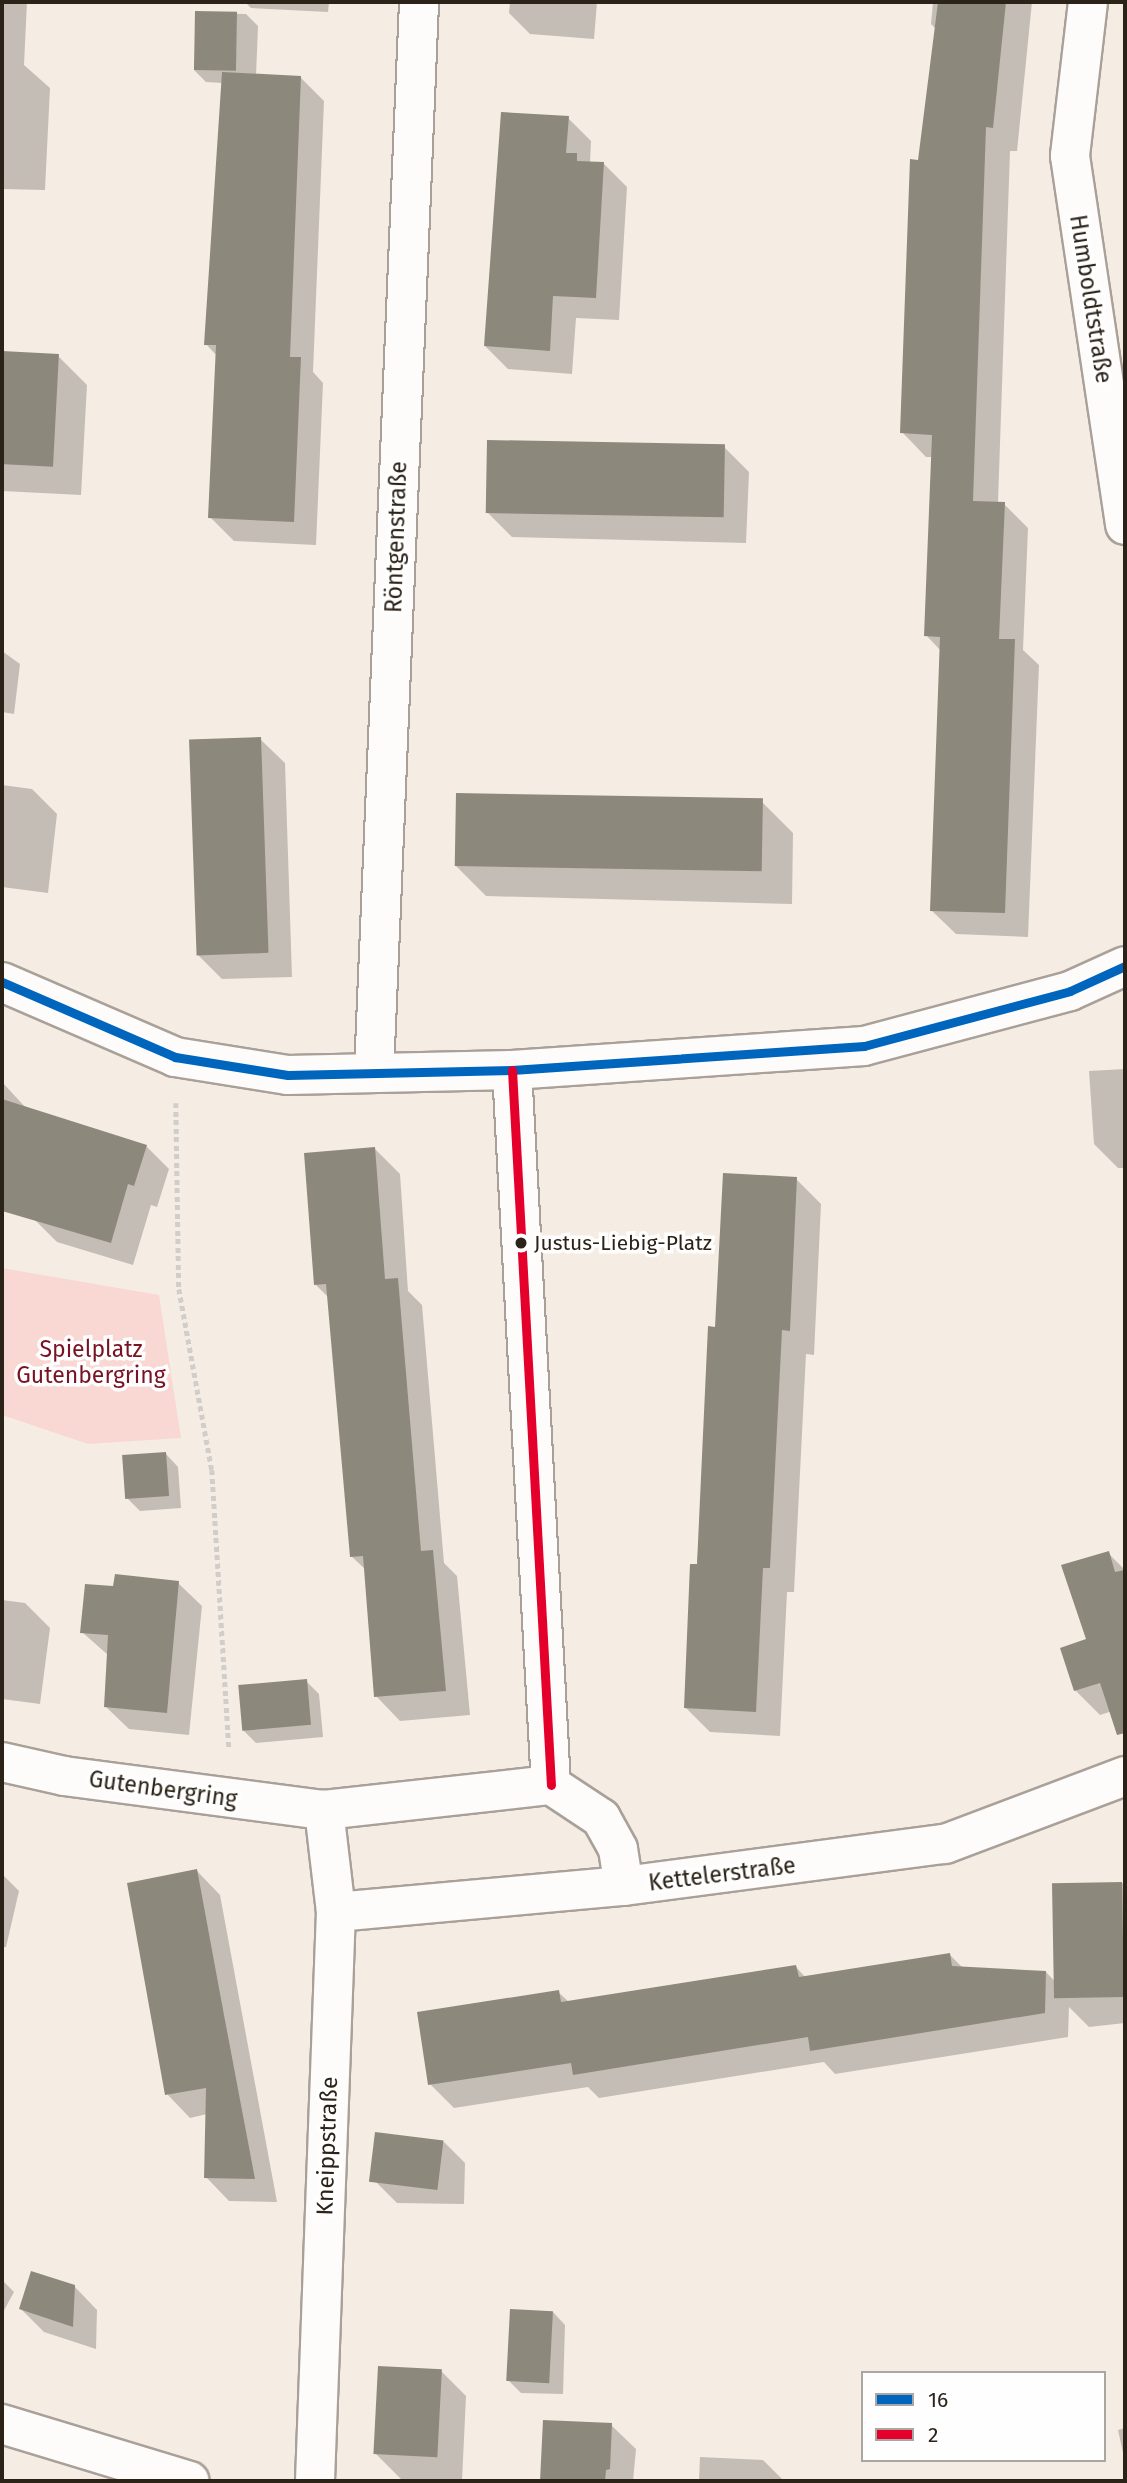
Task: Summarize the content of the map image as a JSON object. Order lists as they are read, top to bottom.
{
  "streets": {
    "street": [
      "Humboldtstraße",
      "Röntgenstraße",
      "Gutenbergring",
      "Kettelerstraße",
      "Kneippstraße"
    ]
  },
  "crossings": [
    ["Gutenbergring", "Kneippstraße"]
  ],
  "parks": ["Spielplatz Gutenbergring"],
  "places": ["Justus-Liebig-Platz"],
  "lines": ["transit line 16", "transit line 2"],
  "legend": ["16", "2"]
}
